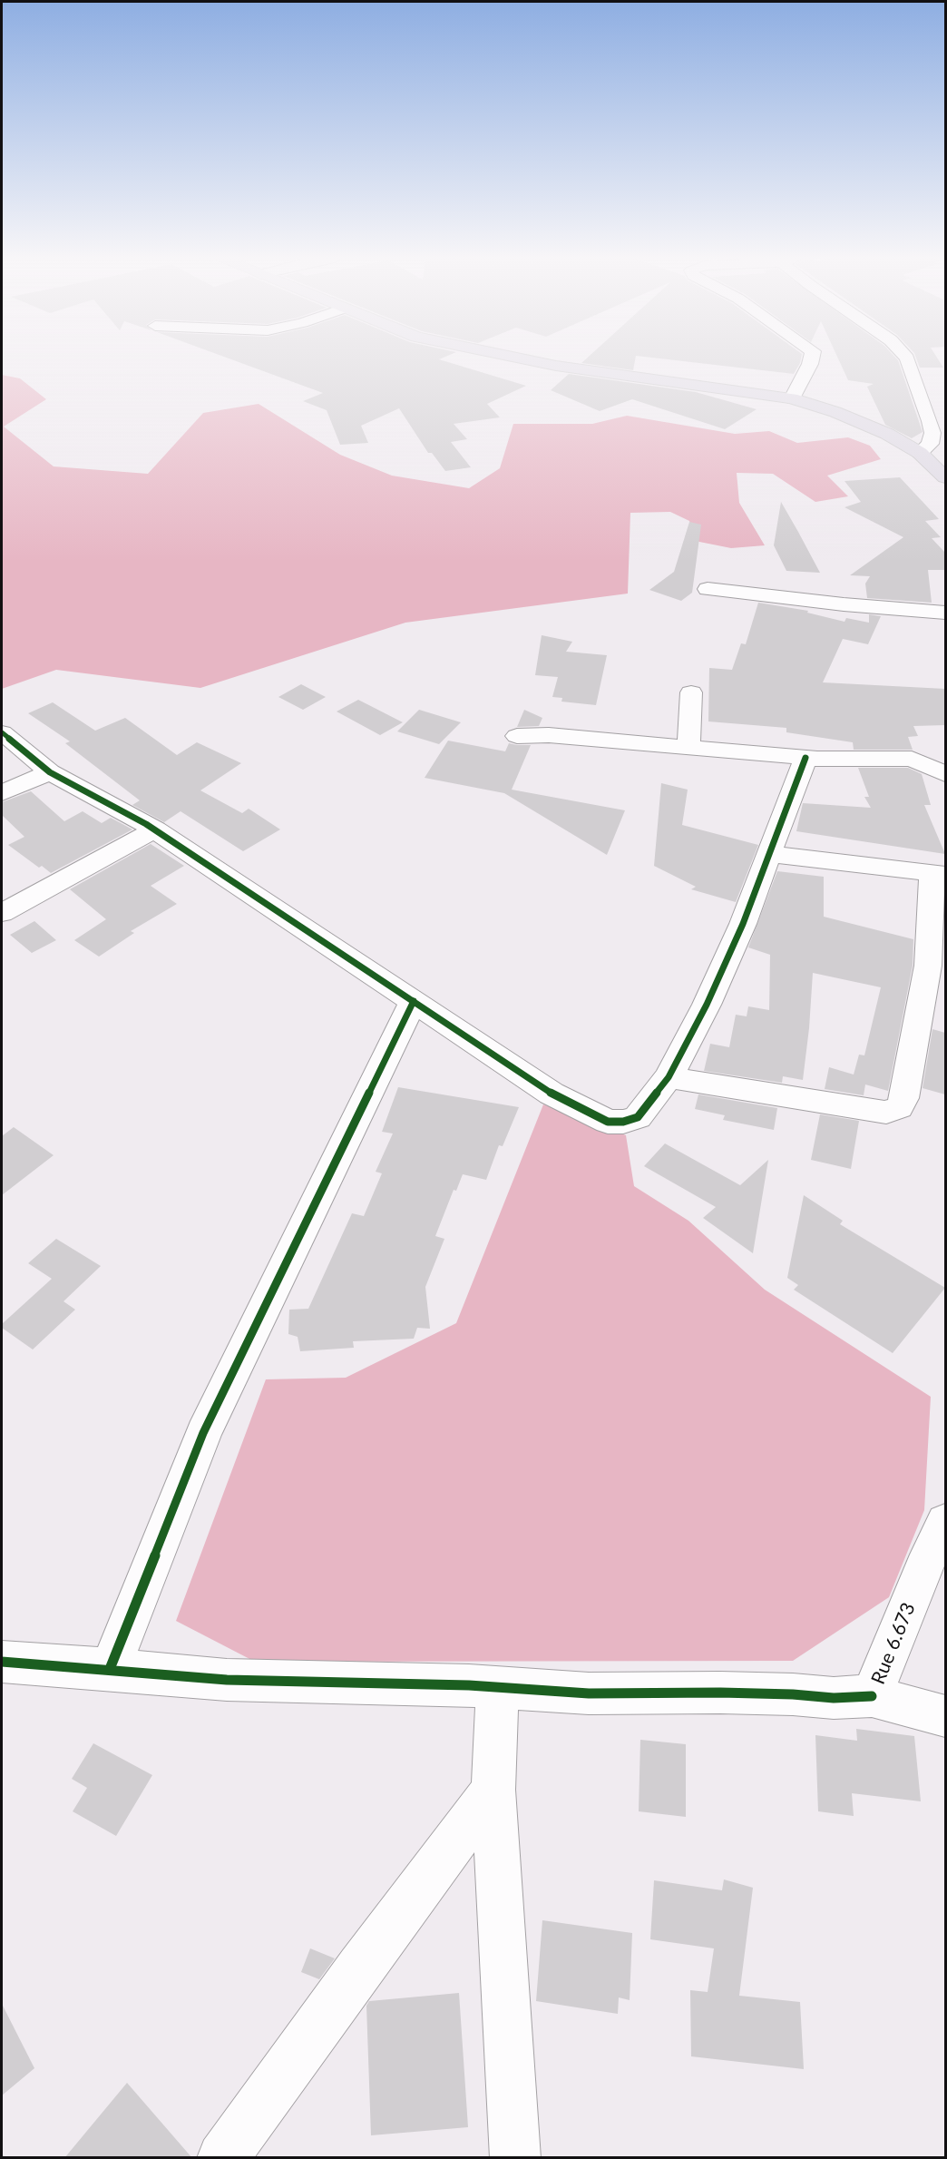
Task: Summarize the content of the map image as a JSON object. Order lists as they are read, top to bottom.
{
  "streets": {
    "street": ["Rue 6.673"]
  }
}
